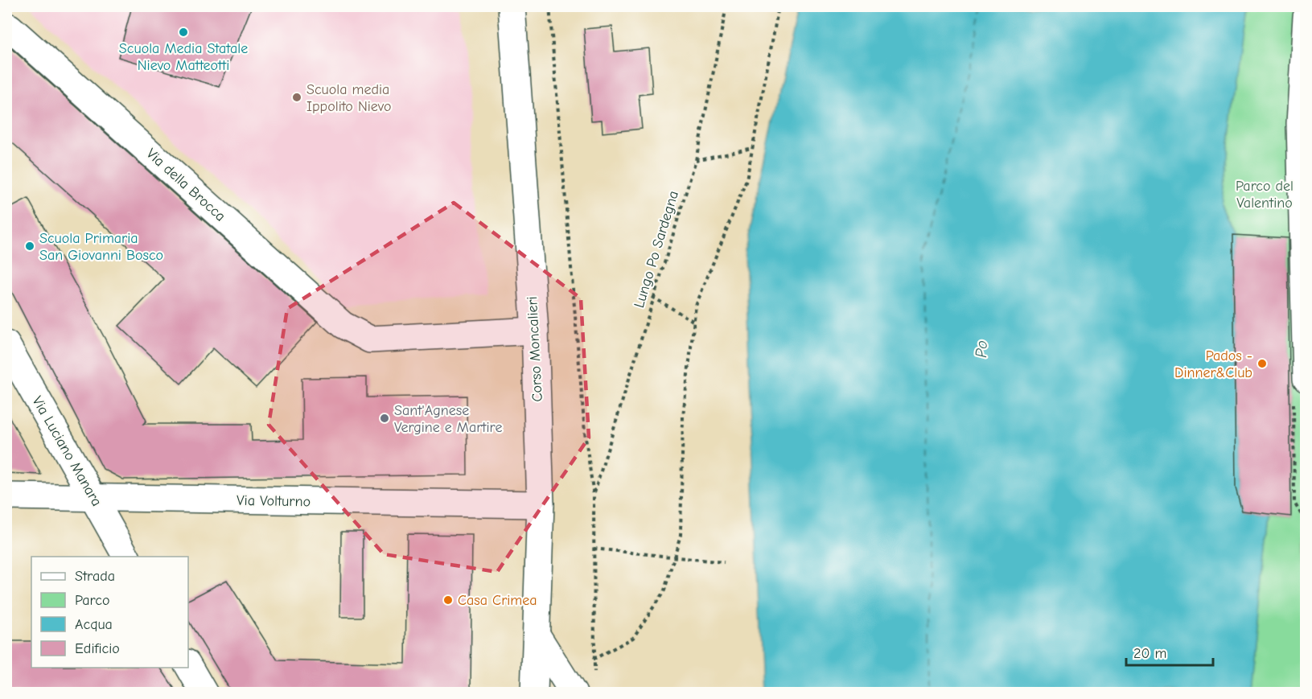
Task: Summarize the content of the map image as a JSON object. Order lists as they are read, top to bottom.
{
  "streets": {
    "street": [
      "Via della Brocca",
      "Corso Moncalieri",
      "Via Luciano Manara",
      "Via Volturno"
    ],
    "path": ["Lungo Po Sardegna"]
  },
  "crossings": [
    ["Via della Brocca", "Corso Moncalieri"],
    ["Corso Moncalieri", "Via Volturno"],
    ["Via Luciano Manara", "Via Volturno"]
  ],
  "water": ["Po"],
  "parks": ["Parco del Valentino"],
  "places": [
    "Scuola Media Statale Nievo Matteotti",
    "Scuola media Ippolito Nievo",
    "Scuola Primaria San Giovanni Bosco",
    "Pados - Dinner&Club",
    "Sant'Agnese Vergine e Martire",
    "Casa Crimea"
  ],
  "legend": [
    "Strada",
    "Parco",
    "Acqua",
    "Edificio"
  ],
  "scale_bar": "20 m"
}
